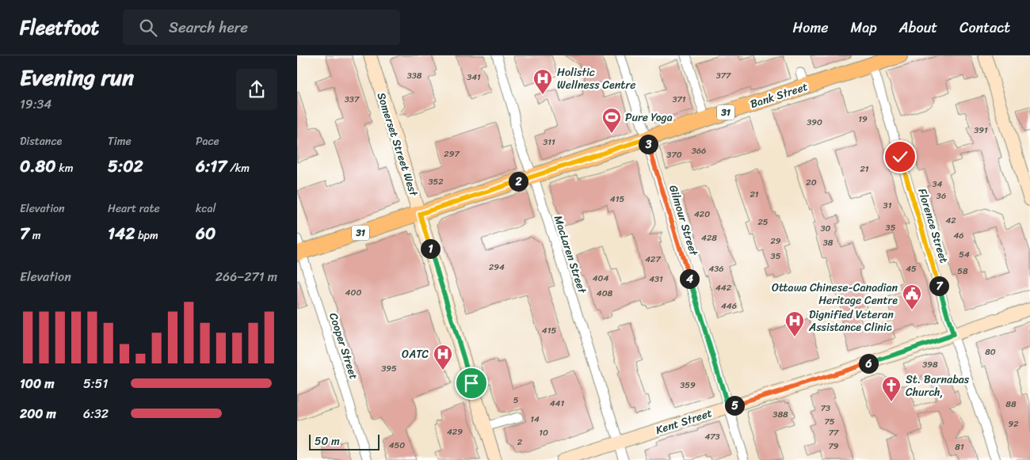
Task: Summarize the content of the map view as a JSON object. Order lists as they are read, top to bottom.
{
  "streets": {
    "main road": [
      "Bank Street",
      "31",
      "Somerset Street West",
      "Kent Street"
    ],
    "street": [
      "Gilmour Street",
      "Florence Street",
      "MacLaren Street",
      "Cooper Street"
    ]
  },
  "crossings": [
    ["Bank Street", "Somerset Street West"],
    ["Bank Street", "Gilmour Street"],
    ["Bank Street", "Florence Street"],
    ["Bank Street", "MacLaren Street"],
    ["Bank Street", "Cooper Street"],
    ["Gilmour Street", "Kent Street"],
    ["Florence Street", "Kent Street"],
    ["MacLaren Street", "Kent Street"]
  ],
  "places": {
    "hospital": ["Holistic Wellness Centre", "Dignified Veteran Assistance Clinic", "OATC"],
    "sports": ["Pure Yoga"],
    "public building": ["Ottawa Chinese-Canadian Heritage Centre"],
    "church": ["St. Barnabas Church,"]
  },
  "house_numbers": [
    "338",
    "377",
    "341",
    "337",
    "371",
    "19",
    "390",
    "391",
    "311",
    "366",
    "297",
    "370",
    "21",
    "352",
    "20",
    "34",
    "21",
    "36",
    "415",
    "31",
    "420",
    "42",
    "25",
    "35",
    "30",
    "46",
    "428",
    "29",
    "38",
    "54",
    "35",
    "427",
    "294",
    "436",
    "45",
    "58",
    "404",
    "431",
    "442",
    "400",
    "408",
    "446",
    "415",
    "80",
    "398",
    "395",
    "359",
    "5",
    "441",
    "88",
    "73",
    "388",
    "14",
    "75",
    "92",
    "429",
    "10",
    "77",
    "473",
    "2",
    "450",
    "79",
    "81"
  ],
  "scale_bar": "50 m",
  "page": {
    "header": "Fleetfoot",
    "search": "Search here",
    "nav": [
      "Home",
      "Map",
      "About",
      "Contact"
    ],
    "heading": ["Evening run", "19:34"],
    "stats": [
      ["Distance", "0.80 km"],
      ["Time", "5:02"],
      ["Pace", "6:17 /km"],
      ["Elevation", "7 m"],
      ["Heart rate", "142 bpm"],
      ["kcal", "60"]
    ],
    "pins": [
      "3",
      "2",
      "1",
      "4",
      "7",
      "6",
      "5"
    ],
    "chart": ["Elevation", "266–271 m"],
    "list": [
      {
        "name": "100 m",
        "note": "5:51"
      },
      {
        "name": "200 m",
        "note": "6:32"
      }
    ],
    "scale": "50 m"
  }
}
